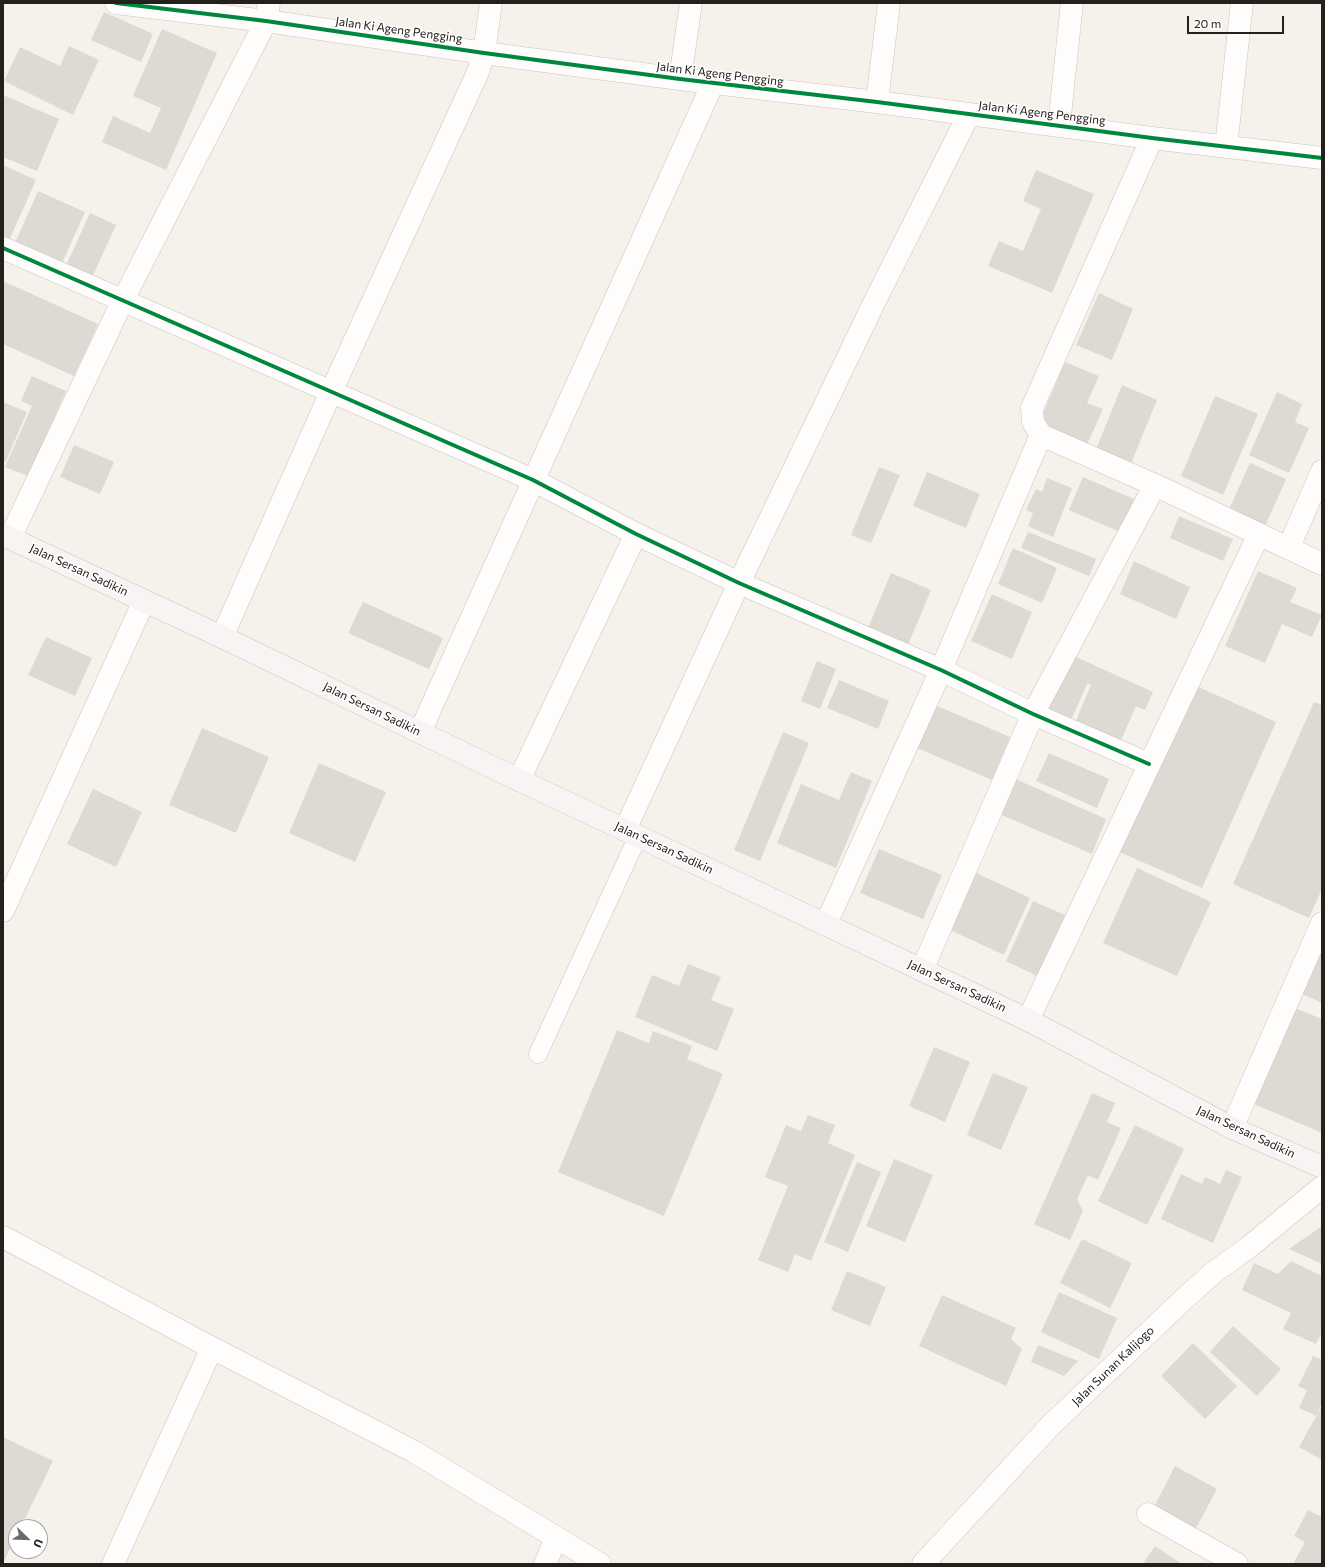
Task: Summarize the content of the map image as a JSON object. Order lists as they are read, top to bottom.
{
  "streets": {
    "main road": ["Jalan Sersan Sadikin"],
    "street": ["Jalan Ki Ageng Pengging", "Jalan Sunan Kalijogo"]
  },
  "scale_bar": "20 m",
  "north": "bottom right"
}
